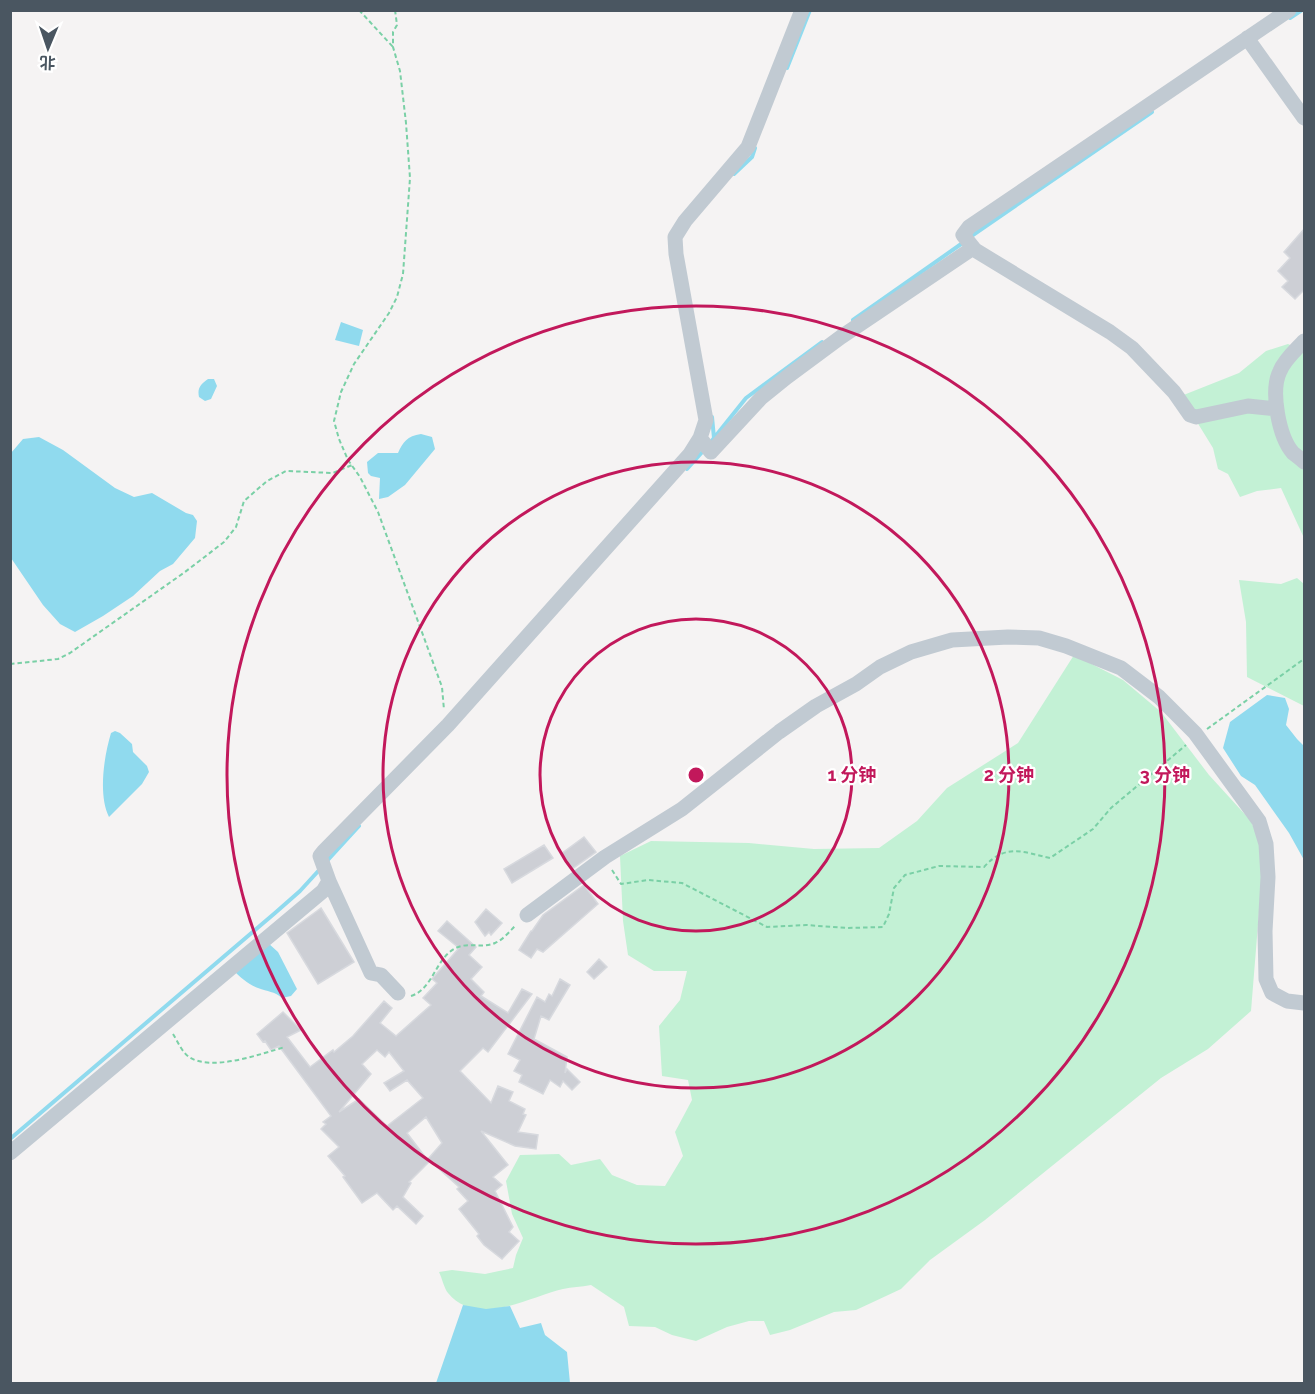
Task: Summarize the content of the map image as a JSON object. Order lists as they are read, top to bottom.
{
  "north": "bottom",
  "rings": ["1 分钟", "2 分钟", "3 分钟"]
}
